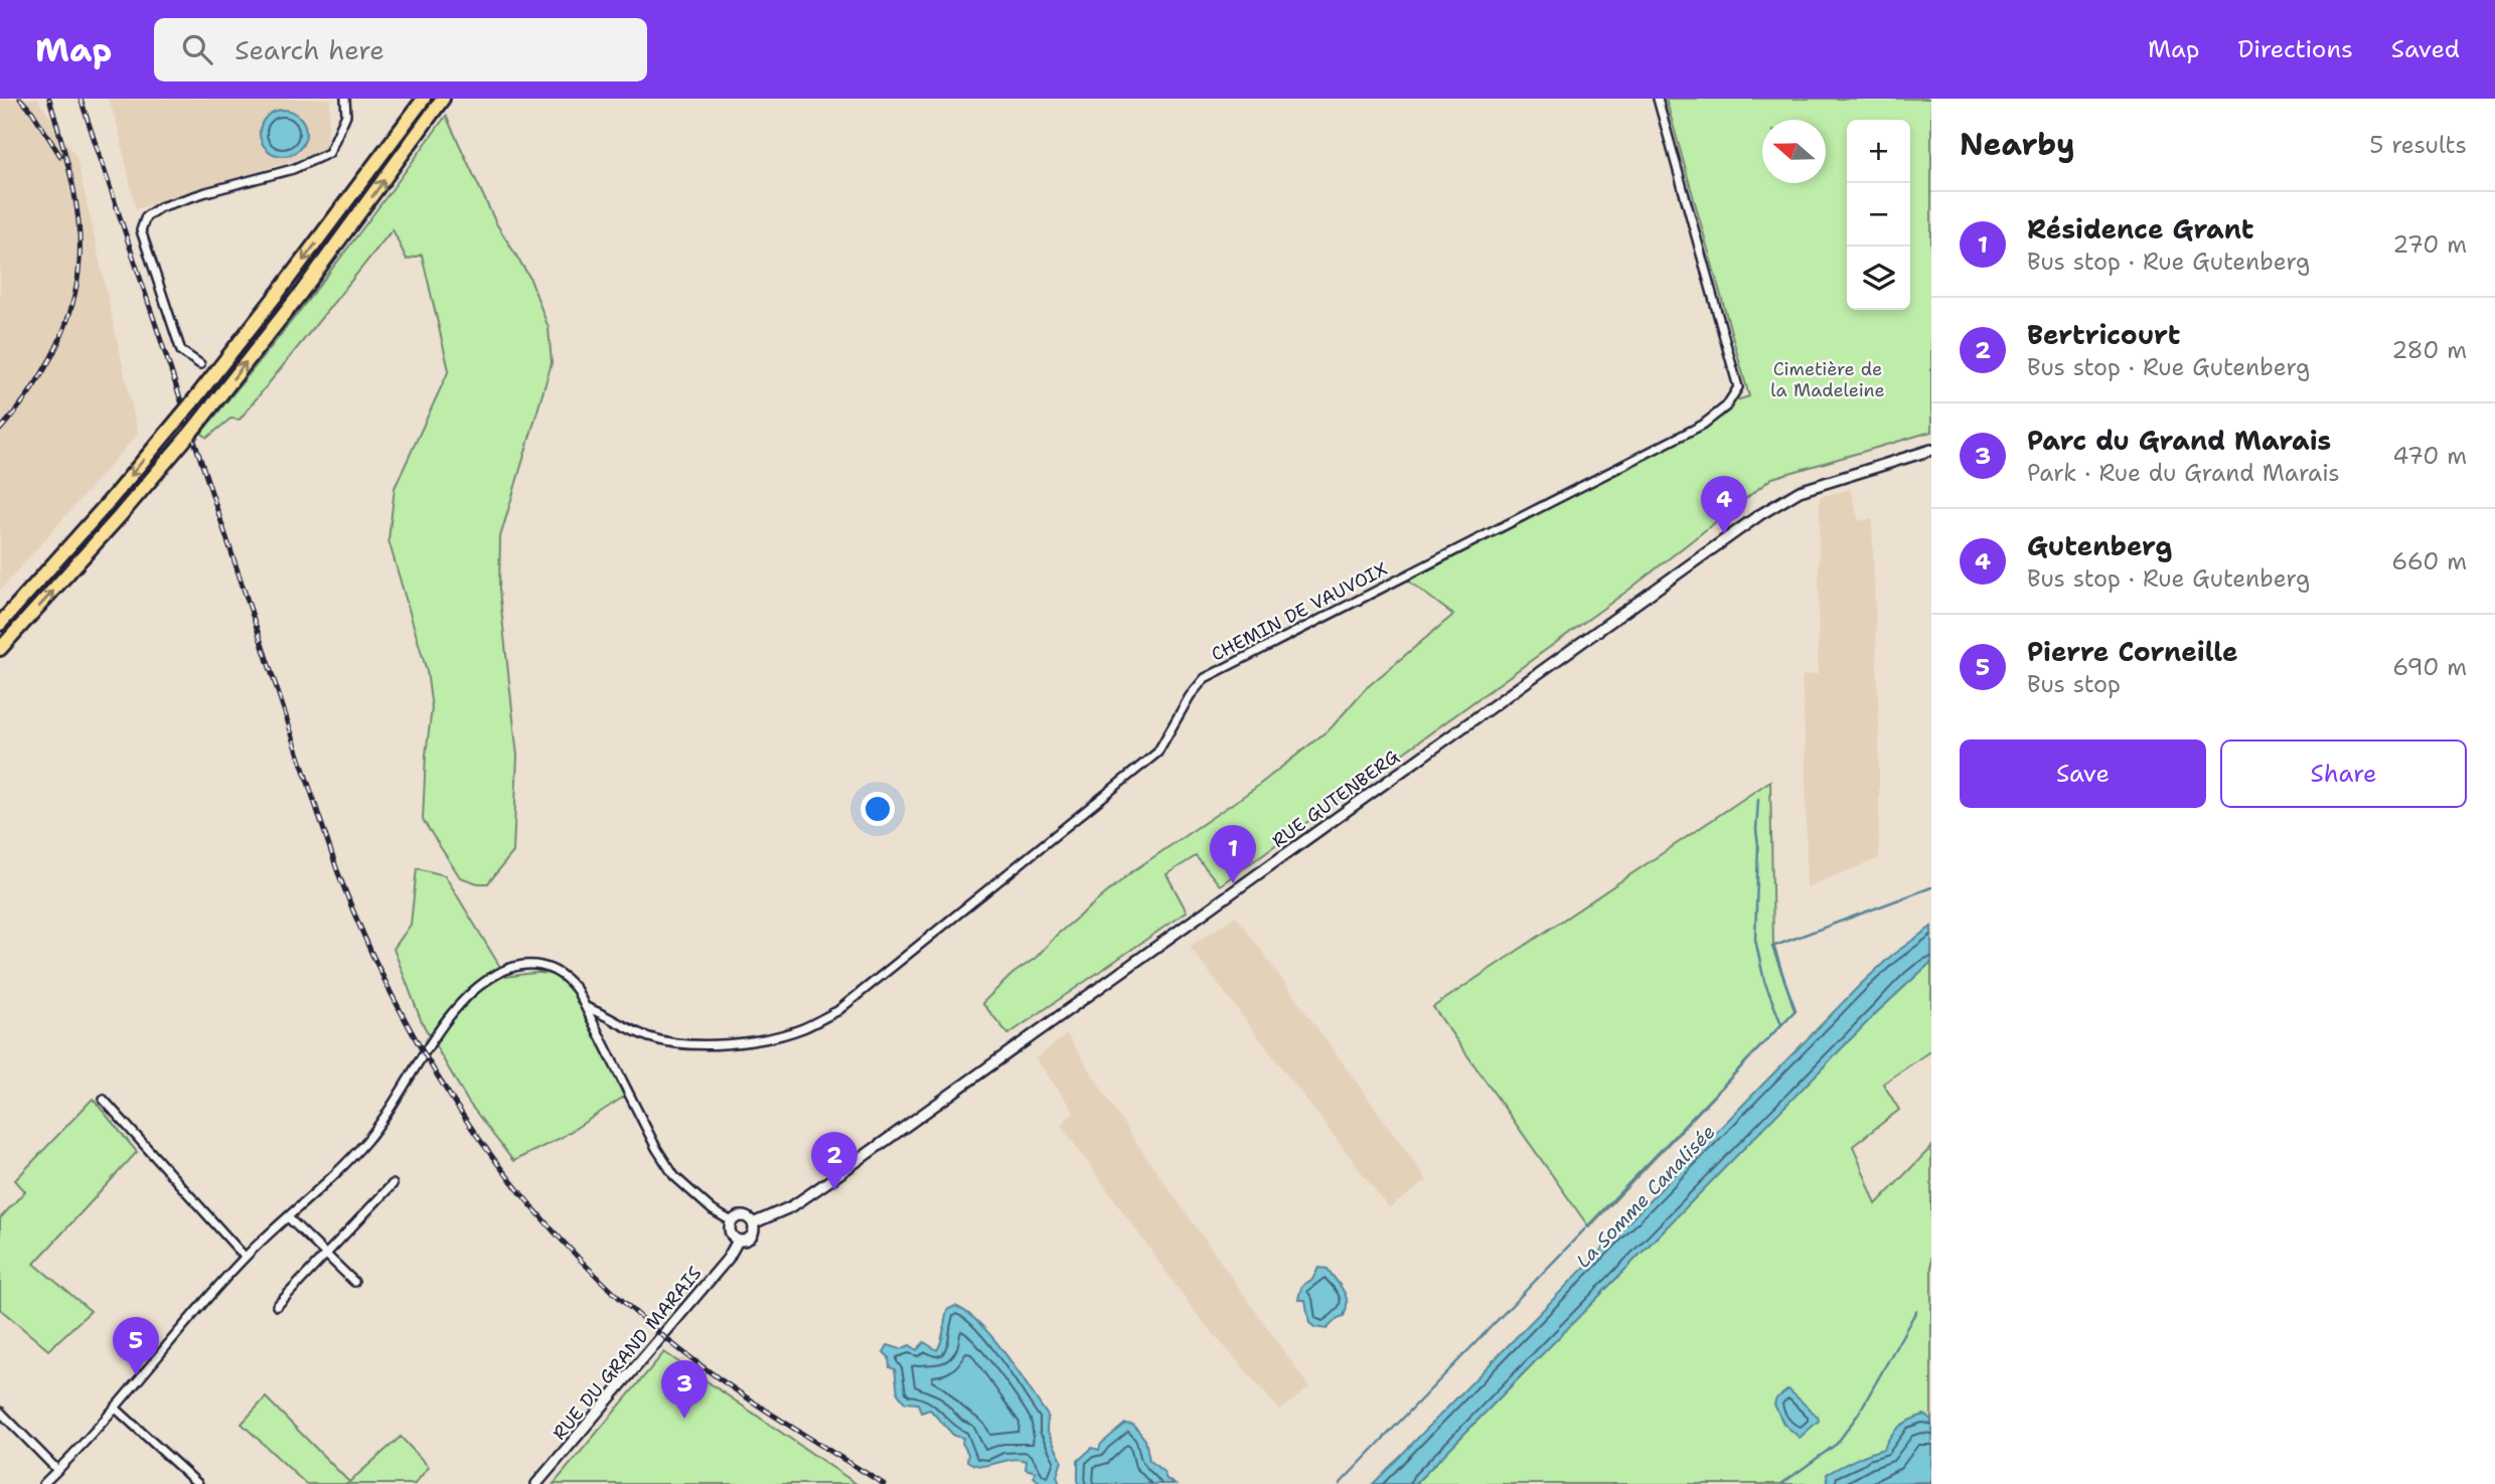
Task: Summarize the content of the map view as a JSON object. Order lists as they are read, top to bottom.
{
  "streets": {
    "street": ["CHEMIN DE VAUVOIX", "RUE GUTENBERG", "RUE DU GRAND MARAIS"]
  },
  "crossings": [
    ["RUE GUTENBERG", "RUE DU GRAND MARAIS"]
  ],
  "water": ["La Somme Canalisée"],
  "parks": ["Cimetière de la Madeleine"],
  "north": "left",
  "page": {
    "header": "Map",
    "search": "Search here",
    "nav": ["Map", "Directions", "Saved"],
    "heading": ["Nearby", "5 results"],
    "map_buttons": ["+", "−"],
    "list": [
      {
        "mark": "1",
        "name": "Résidence Grant",
        "note": "Bus stop · Rue Gutenberg",
        "value": "270 m"
      },
      {
        "mark": "2",
        "name": "Bertricourt",
        "note": "Bus stop · Rue Gutenberg",
        "value": "280 m"
      },
      {
        "mark": "3",
        "name": "Parc du Grand Marais",
        "note": "Park · Rue du Grand Marais",
        "value": "470 m"
      },
      {
        "mark": "4",
        "name": "Gutenberg",
        "note": "Bus stop · Rue Gutenberg",
        "value": "660 m"
      },
      {
        "mark": "5",
        "name": "Pierre Corneille",
        "note": "Bus stop",
        "value": "690 m"
      }
    ],
    "pins": [
      "4",
      "1",
      "2",
      "5",
      "3"
    ],
    "buttons": ["Save", "Share"]
  }
}
